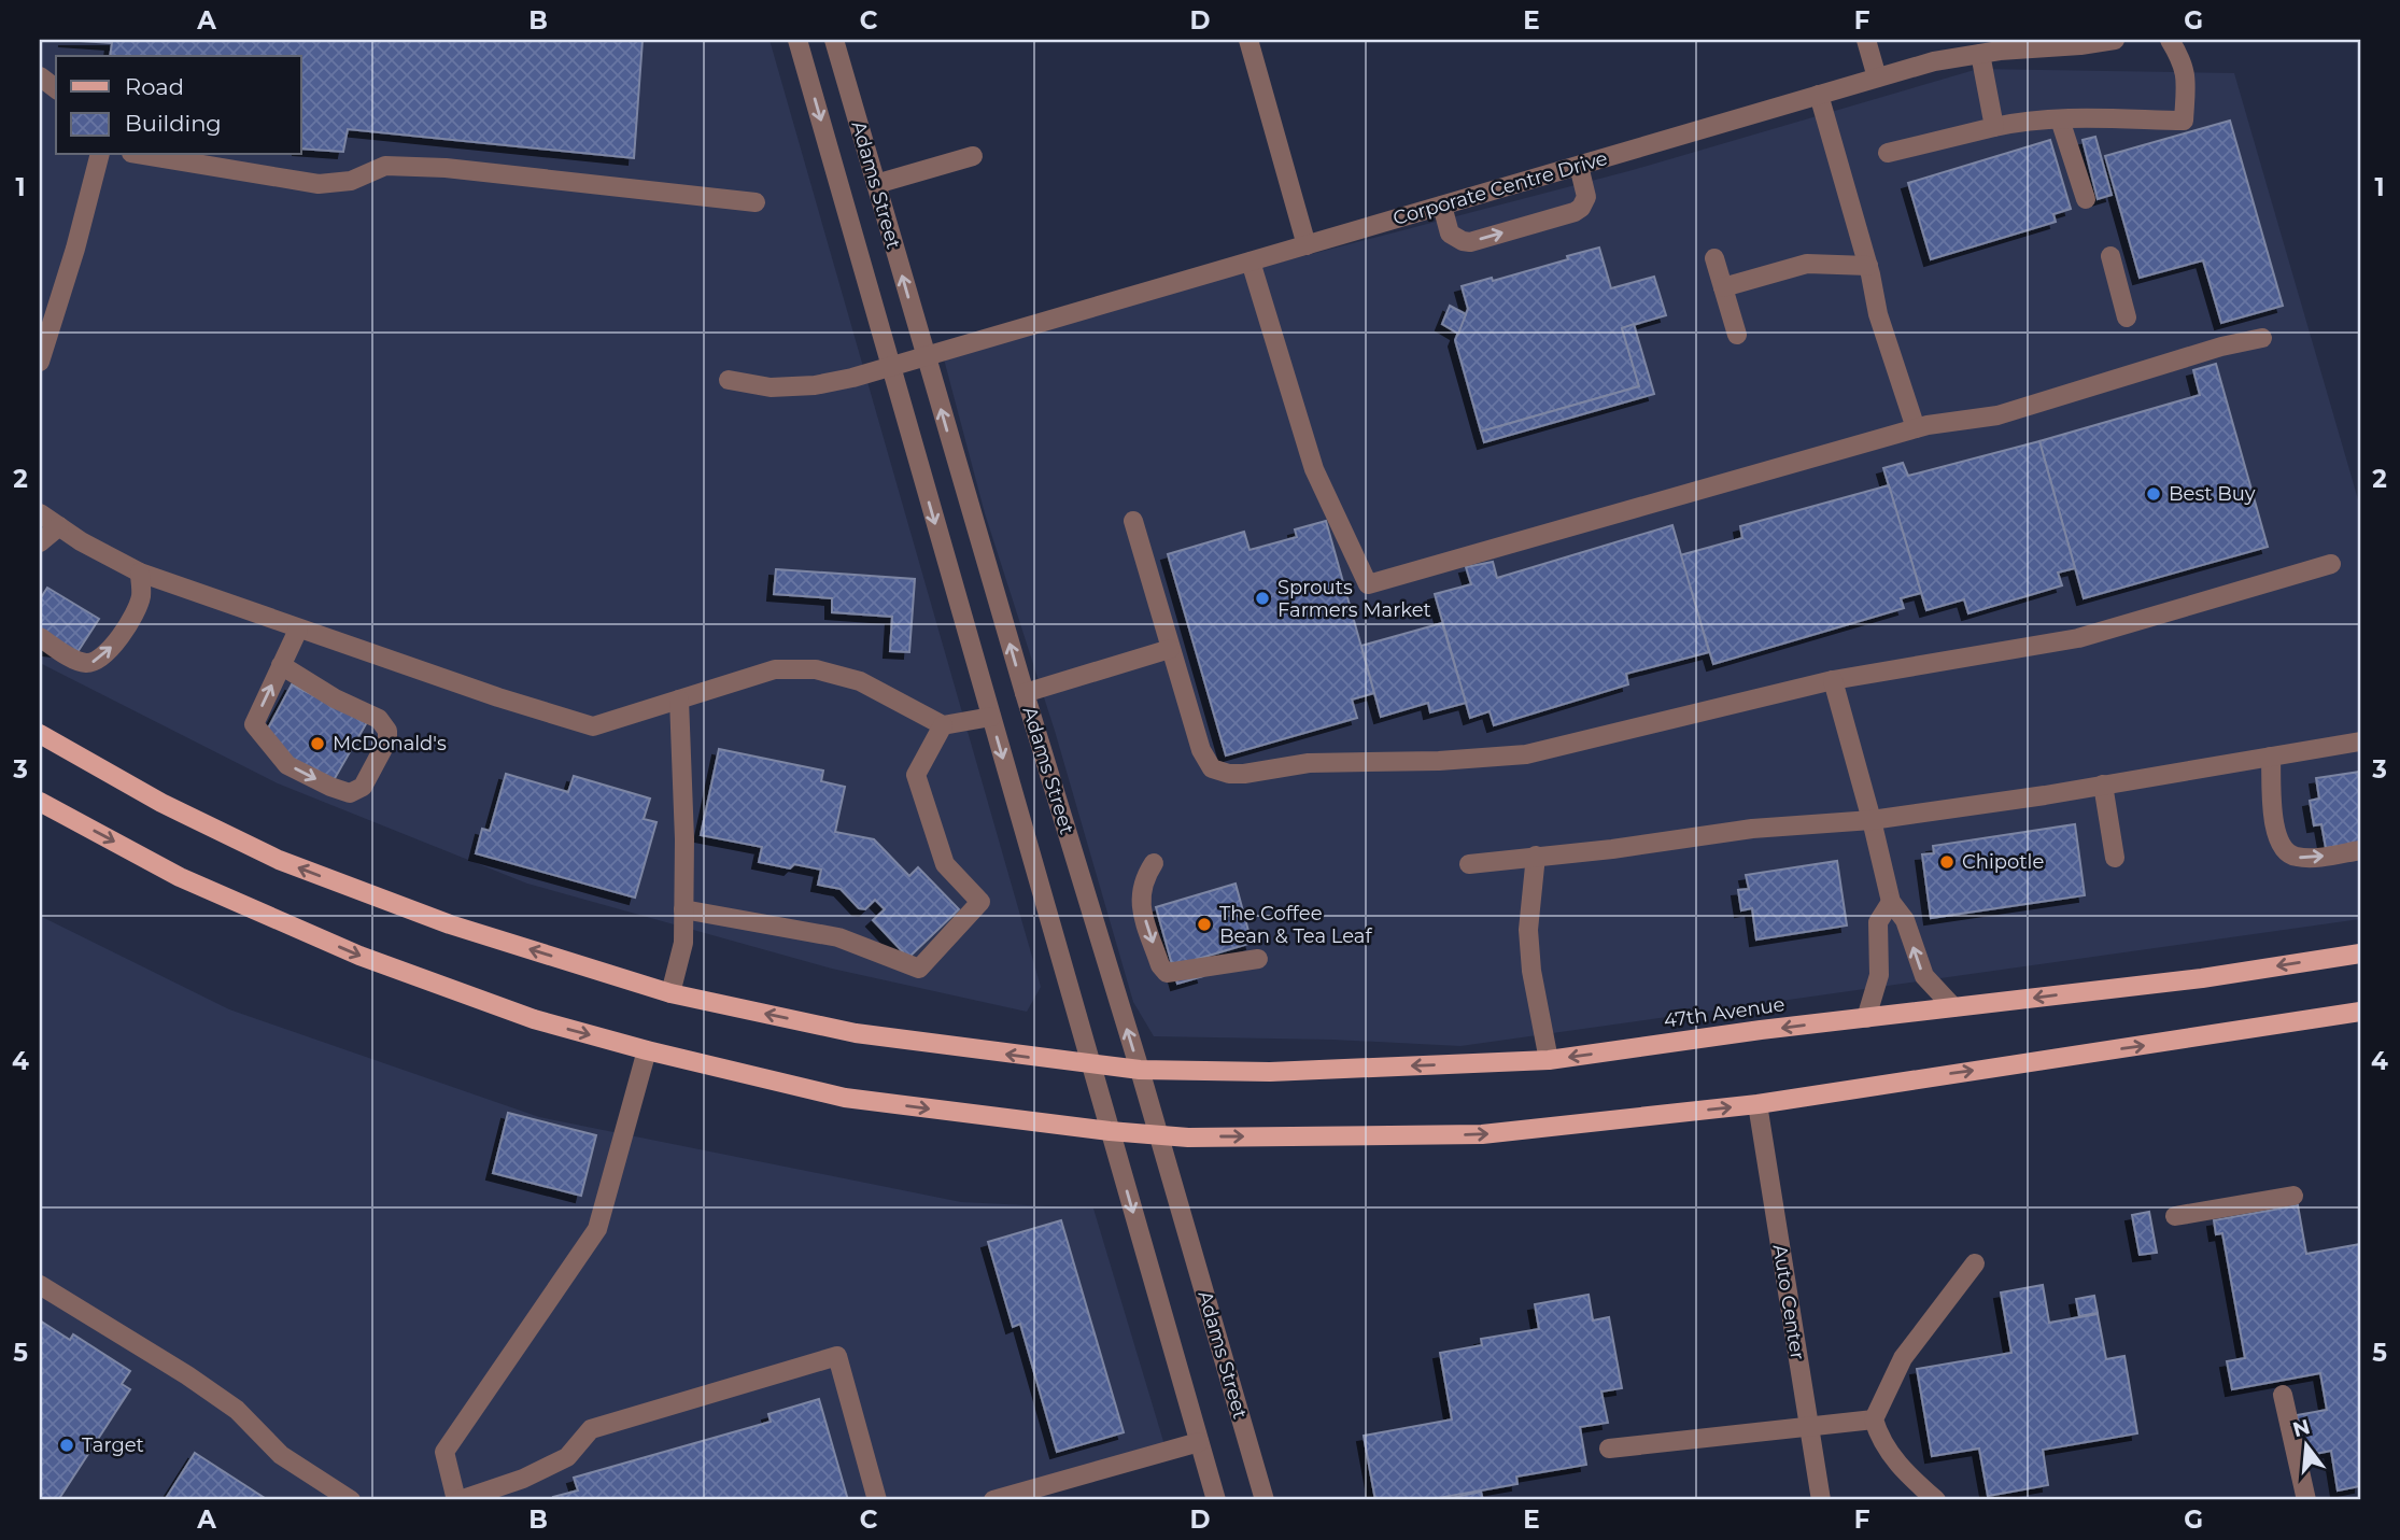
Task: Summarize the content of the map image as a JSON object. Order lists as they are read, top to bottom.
{
  "streets": {
    "main road": ["47th Avenue"],
    "street": ["Adams Street", "Corporate Centre Drive", "Auto Center"]
  },
  "crossings": [
    ["Adams Street", "Corporate Centre Drive"],
    ["Adams Street", "47th Avenue"]
  ],
  "places": [
    "Best Buy",
    "Sprouts Farmers Market",
    "McDonald's",
    "Chipotle",
    "The Coffee Bean & Tea Leaf",
    "Target"
  ],
  "legend": ["Road", "Building"],
  "north": "top",
  "grid": {
    "columns": [
      "A",
      "B",
      "C",
      "D",
      "E",
      "F",
      "G"
    ],
    "rows": [
      "1",
      "2",
      "3",
      "4",
      "5"
    ]
  }
}
